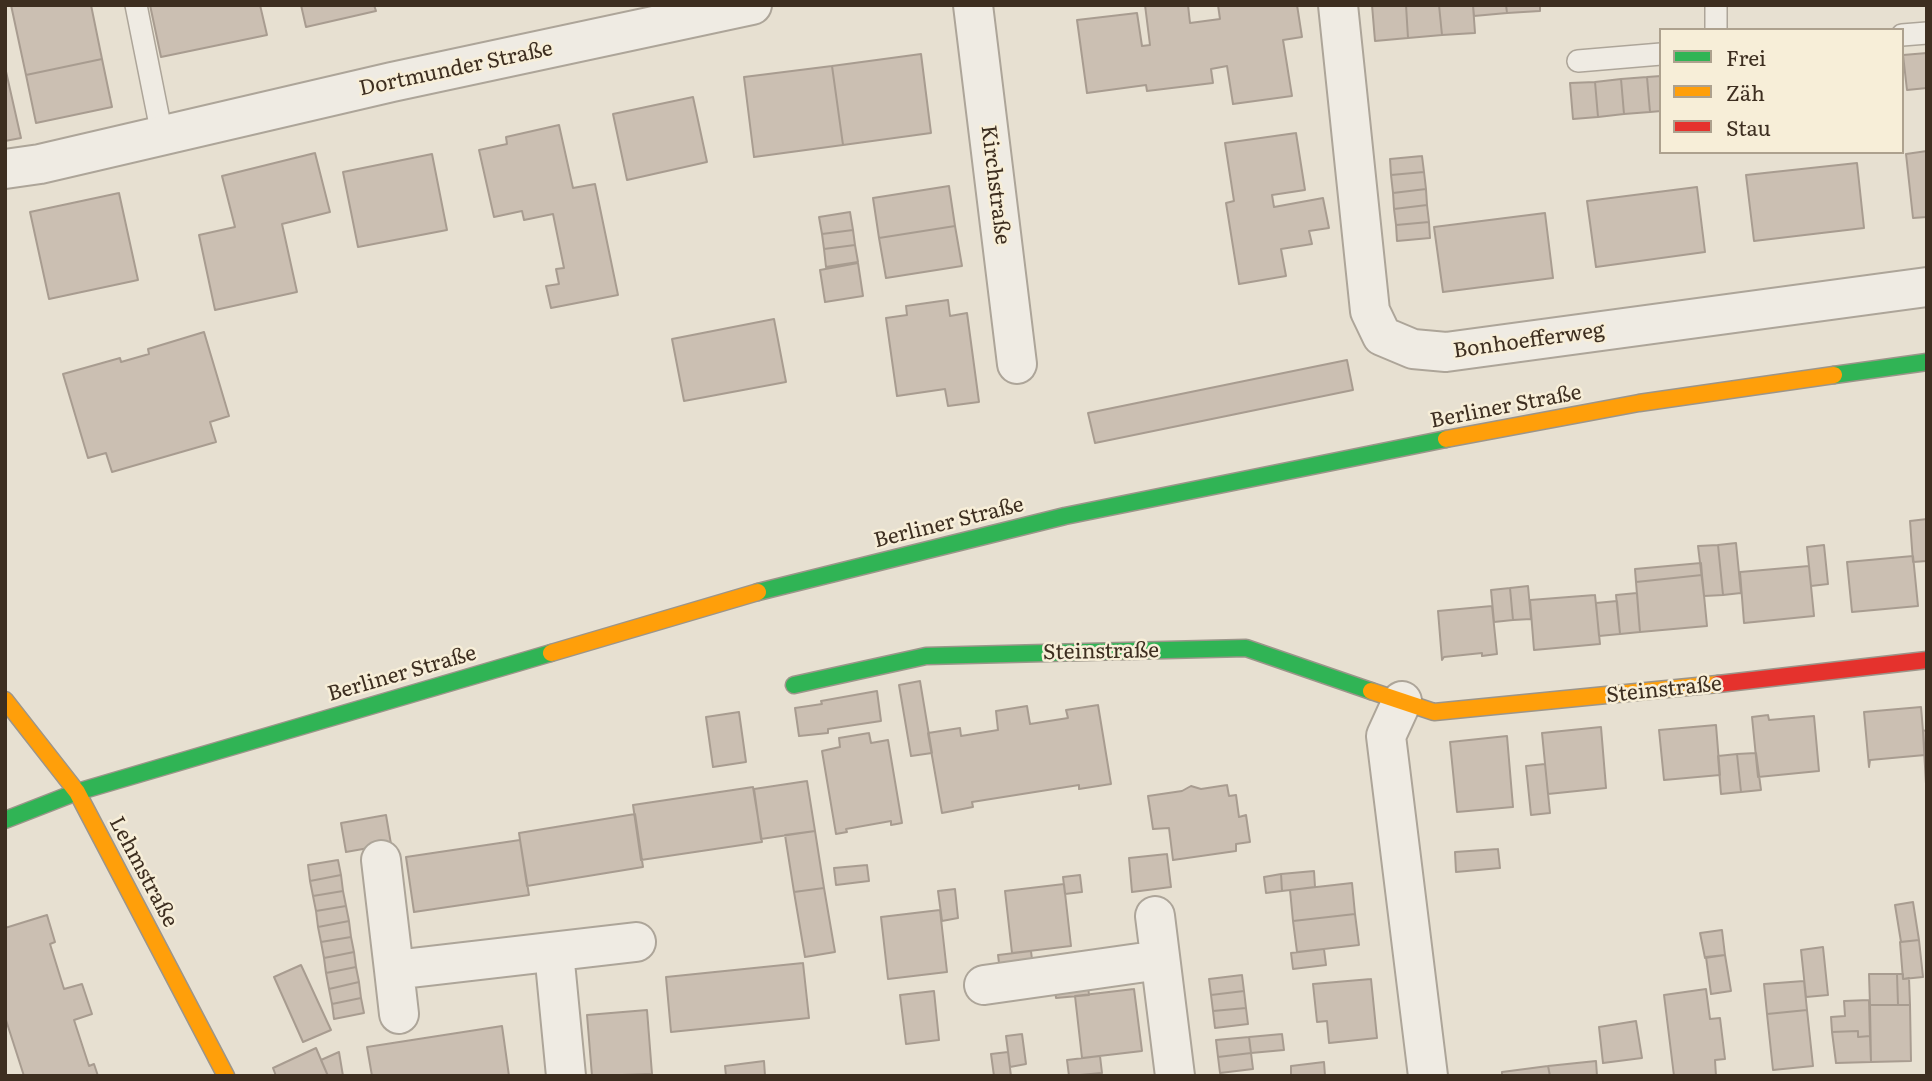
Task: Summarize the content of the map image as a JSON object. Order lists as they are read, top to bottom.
{
  "streets": {
    "main road": ["Berliner Straße", "Steinstraße", "Lehmstraße"],
    "street": ["Dortmunder Straße", "Kirchstraße", "Bonhoefferweg"]
  },
  "crossings": [
    ["Berliner Straße", "Lehmstraße"]
  ],
  "legend": ["Frei", "Zäh", "Stau"]
}
